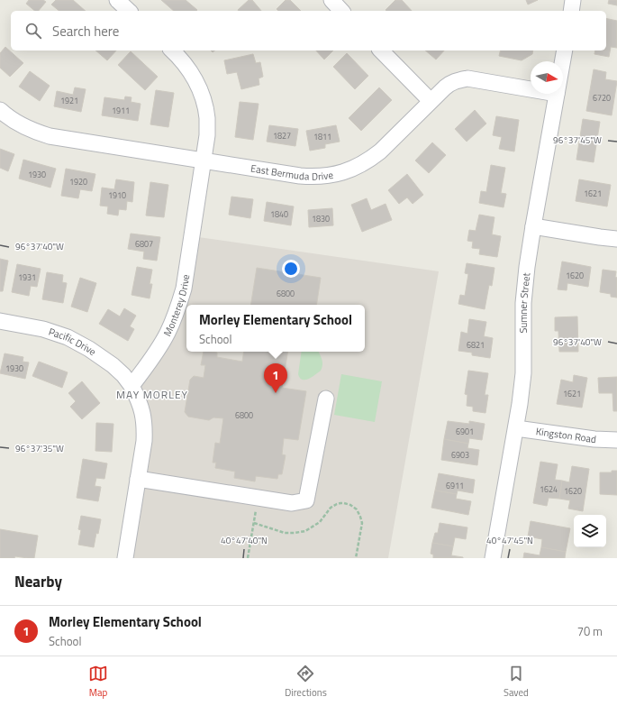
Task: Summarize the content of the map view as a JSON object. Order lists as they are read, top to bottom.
{
  "streets": {
    "street": [
      "East Bermuda Drive",
      "Sumner Street",
      "Monterey Drive",
      "Pacific Drive",
      "Kingston Road"
    ]
  },
  "crossings": [
    ["East Bermuda Drive", "Monterey Drive"],
    ["Sumner Street", "Kingston Road"],
    ["Monterey Drive", "Pacific Drive"]
  ],
  "districts": ["MAY MORLEY"],
  "house_numbers": [
    "6720",
    "1921",
    "1911",
    "1827",
    "1811",
    "1930",
    "1920",
    "1621",
    "1910",
    "1840",
    "1830",
    "6807",
    "1620",
    "1931",
    "6800",
    "6821",
    "1930",
    "1621",
    "6800",
    "6901",
    "6903",
    "6911",
    "1624",
    "1620"
  ],
  "north": "right",
  "page": {
    "search": "Search here",
    "popup": ["Morley Elementary School", "School"],
    "pins": "1",
    "heading": "Nearby",
    "list": [
      {
        "mark": "1",
        "name": "Morley Elementary School",
        "note": "School",
        "value": "70 m"
      }
    ],
    "nav": ["Map", "Directions", "Saved"]
  },
  "coordinates": [
    "96°37'45\"W",
    "96°37'40\"W",
    "96°37'35\"W",
    "40°47'40\"N",
    "40°47'45\"N"
  ]
}
